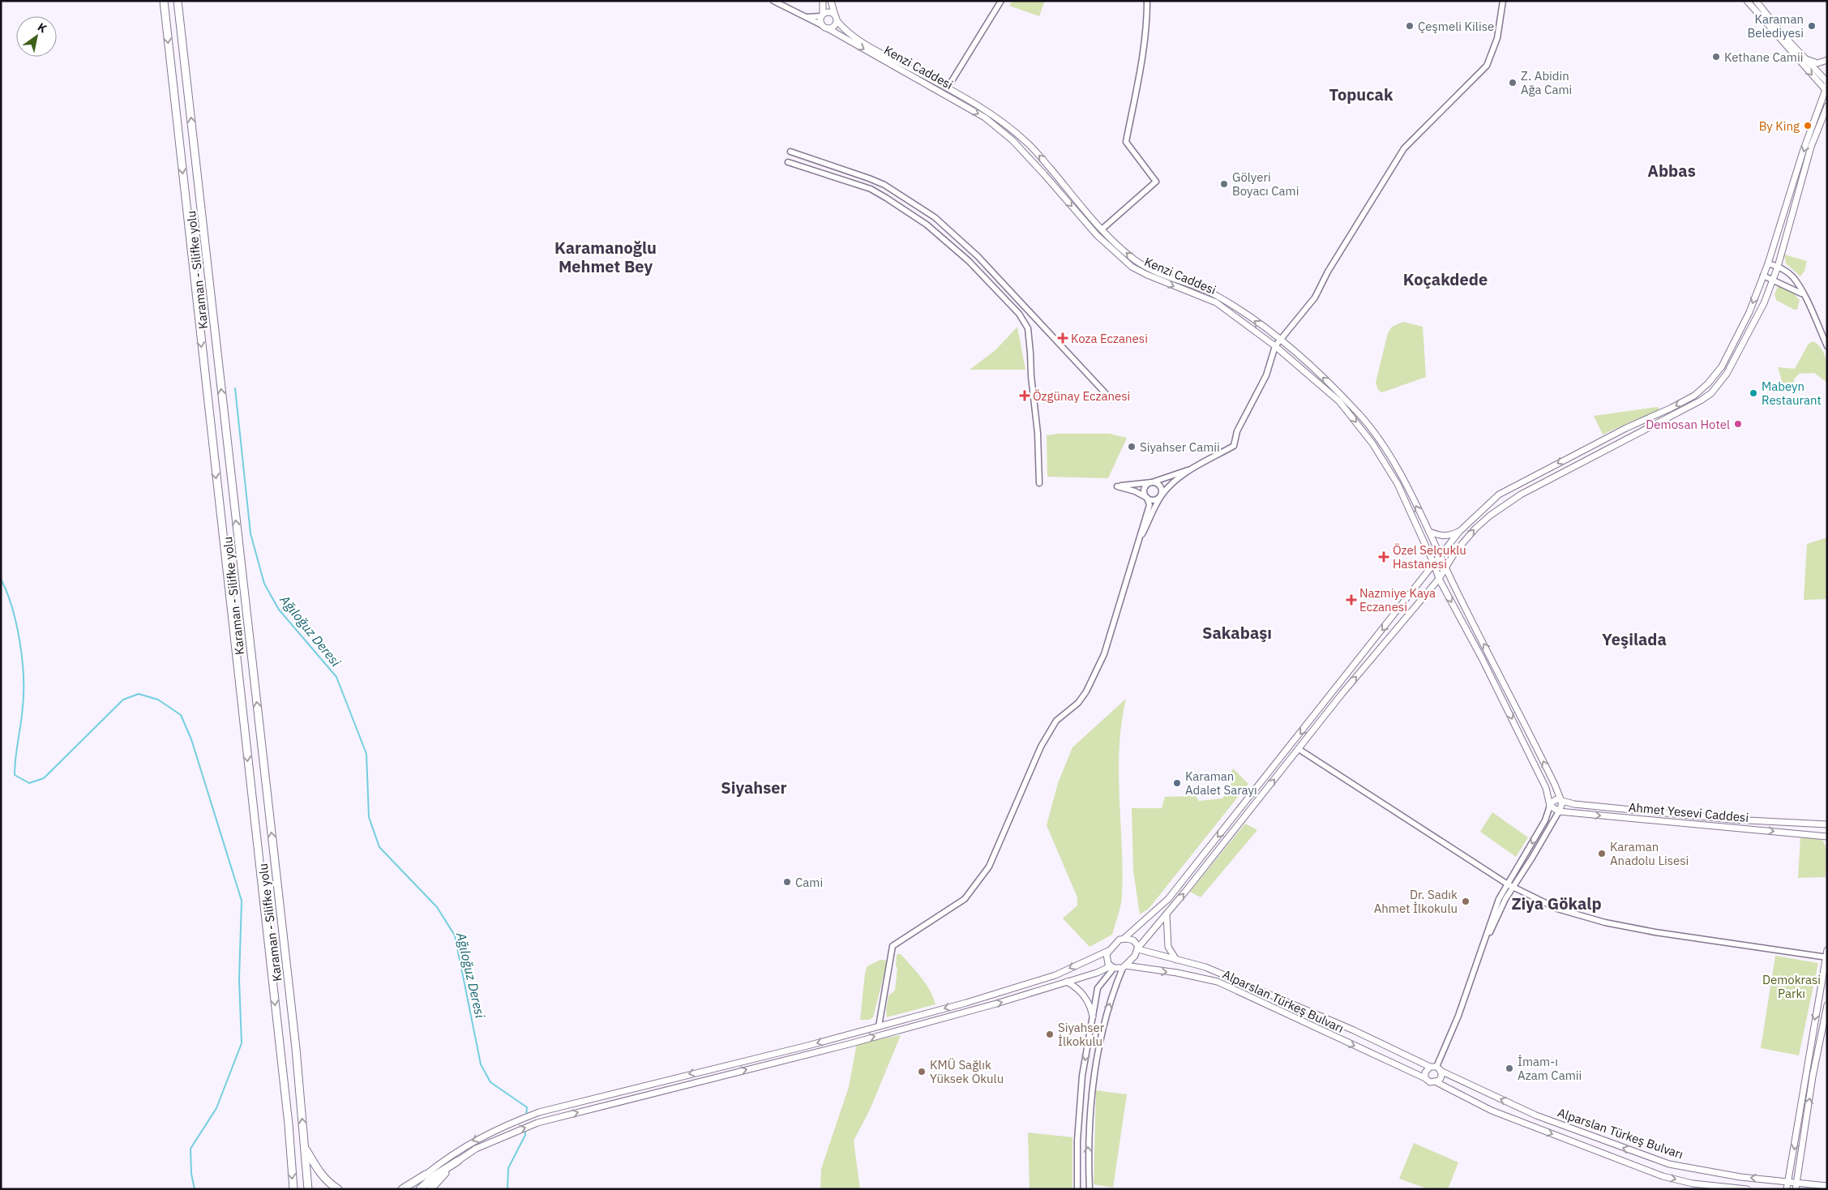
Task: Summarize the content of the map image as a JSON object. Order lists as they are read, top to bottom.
{
  "streets": {
    "highway": ["Karaman - Silifke yolu"],
    "main road": ["Kenzi Caddesi", "Ahmet Yesevi Caddesi", "Alparslan Türkeş Bulvarı"]
  },
  "districts": [
    "Topucak",
    "Abbas",
    "Karamanoğlu Mehmet Bey",
    "Koçakdede",
    "Sakabaşı",
    "Yeşilada",
    "Siyahser",
    "Ziya Gökalp"
  ],
  "water": ["Ağıloğuz Deresi"],
  "parks": ["Demokrasi Parkı"],
  "places": {
    "other": [
      "Çeşmeli Kilise",
      "Karaman Belediyesi",
      "Kethane Camii",
      "Z. Abidin Ağa Cami",
      "By King",
      "Gölyeri Boyacı Cami",
      "Mabeyn Restaurant",
      "Demosan Hotel",
      "Siyahser Camii",
      "Karaman Adalet Sarayı",
      "Karaman Anadolu Lisesi",
      "Cami",
      "Dr. Sadık Ahmet İlkokulu",
      "Siyahser İlkokulu",
      "İmam-ı Azam Camii",
      "KMÜ Sağlık Yüksek Okulu"
    ],
    "health": [
      "Koza Eczanesi",
      "Özgünay Eczanesi",
      "Özel Selçuklu Hastanesi",
      "Nazmiye Kaya Eczanesi"
    ]
  },
  "north": "top right"
}
